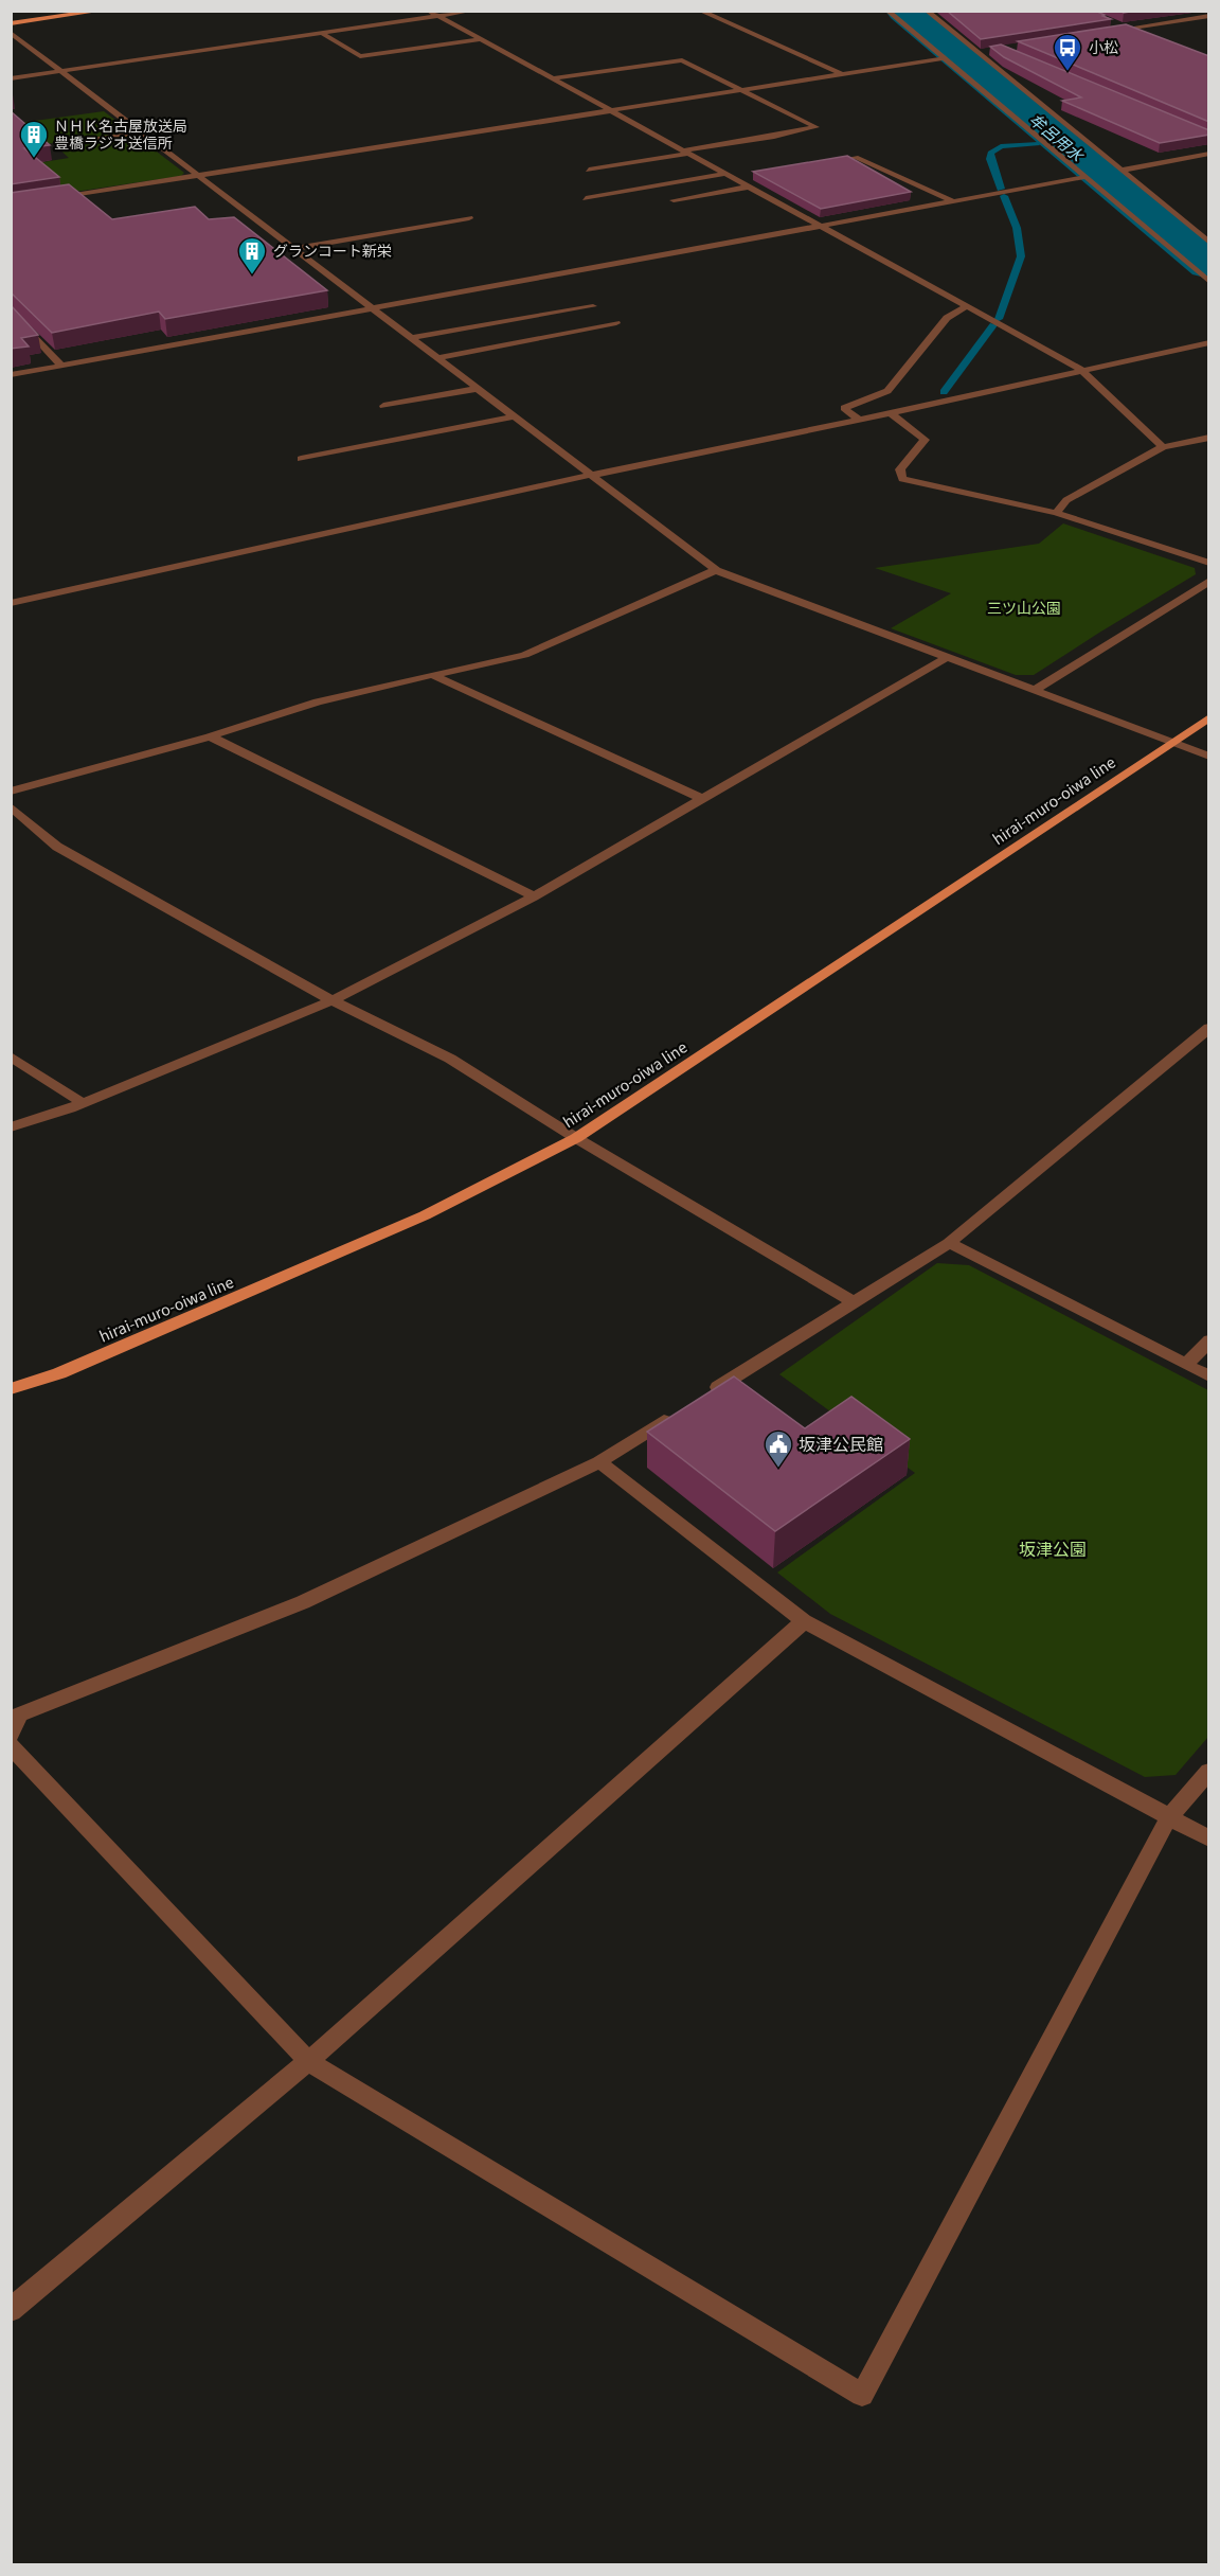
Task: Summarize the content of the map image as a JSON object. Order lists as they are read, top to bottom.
{
  "streets": {
    "main road": ["hirai-muro-oiwa line"]
  },
  "water": ["牟呂用水"],
  "parks": ["三ツ山公園", "坂津公園"],
  "places": {
    "bus stop": ["小松"],
    "building": ["ＮＨＫ名古屋放送局 豊橋ラジオ送信所", "グランコート新栄"],
    "public building": ["坂津公民館"]
  }
}
